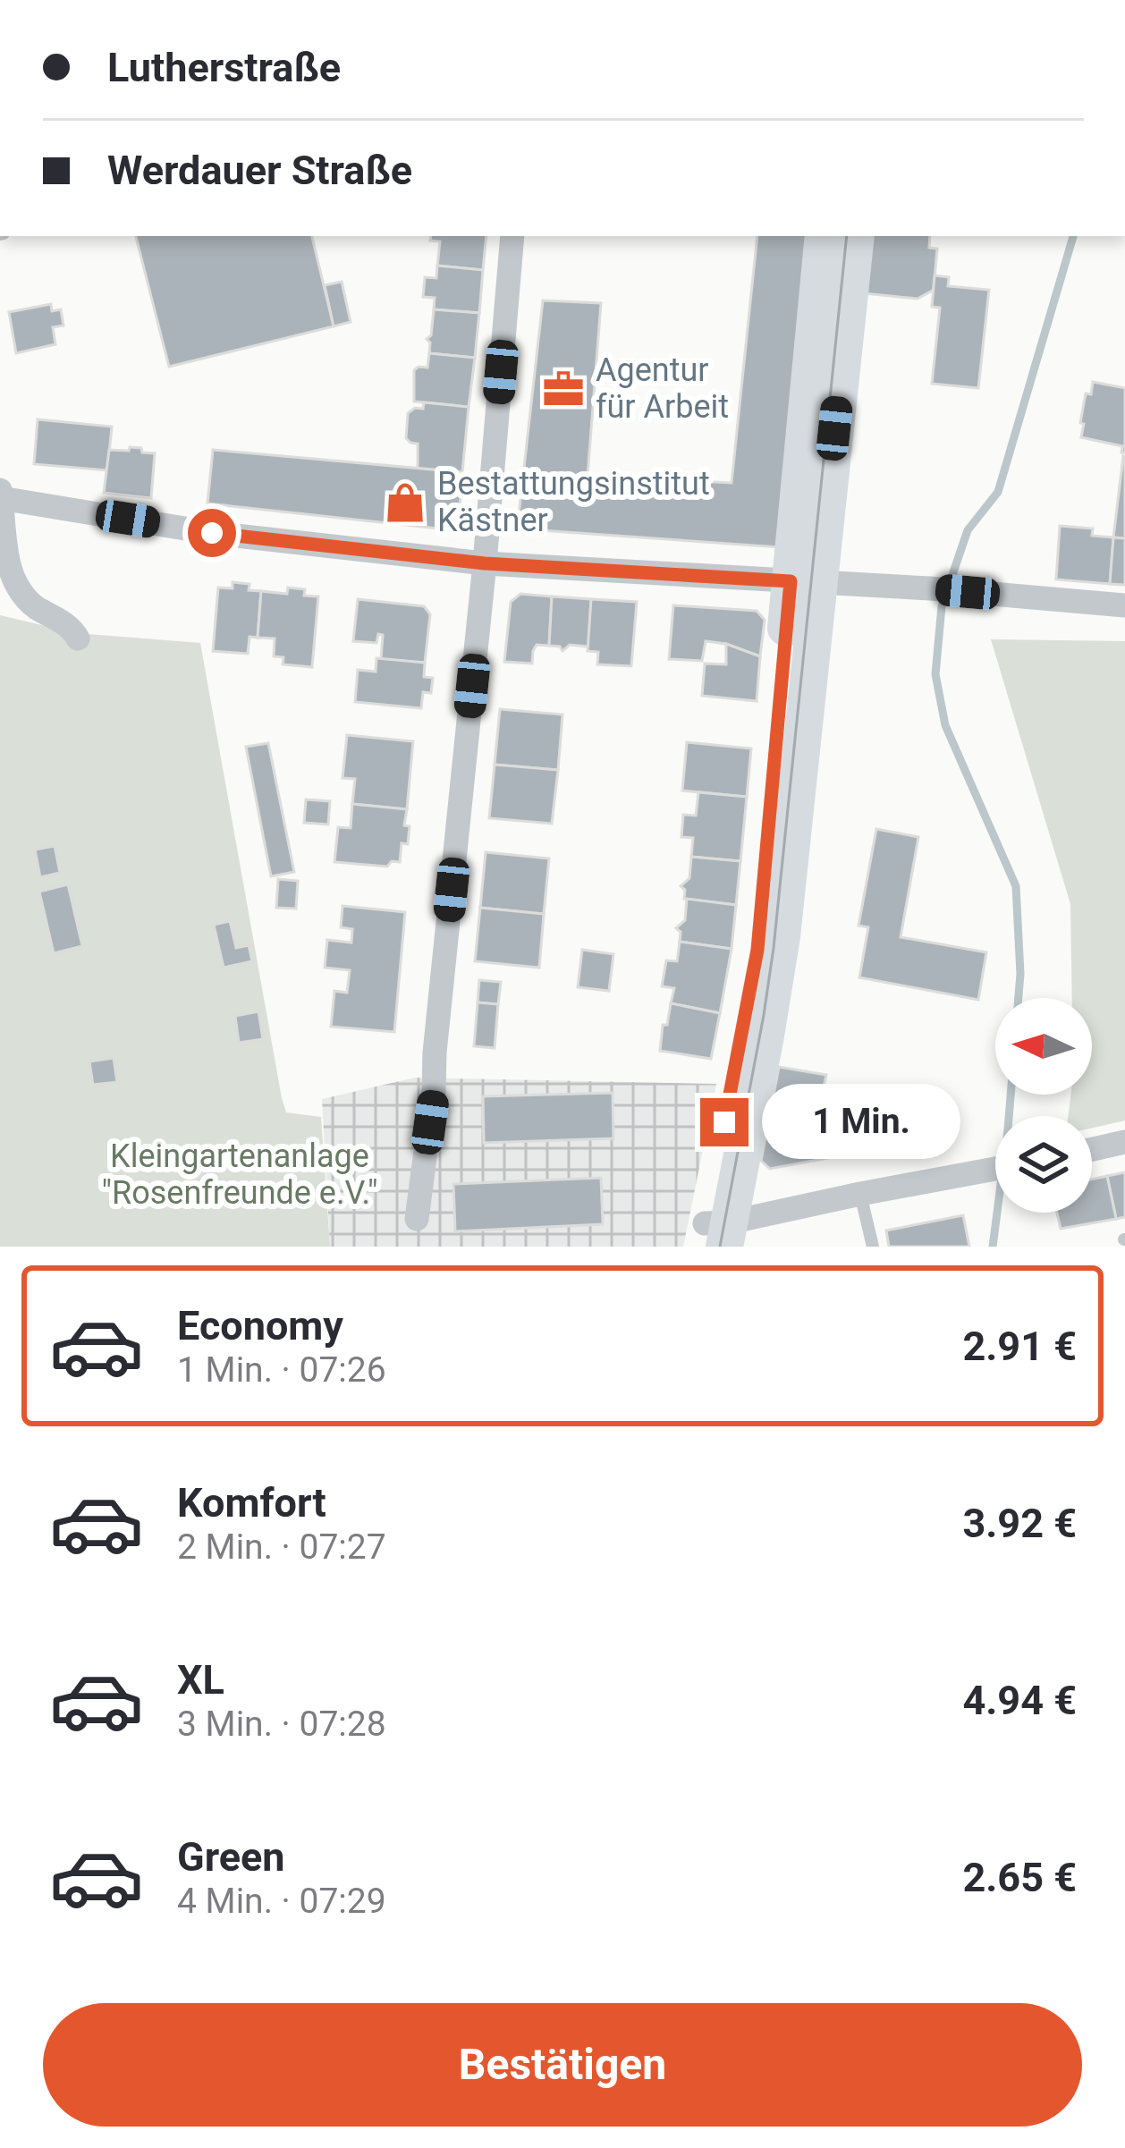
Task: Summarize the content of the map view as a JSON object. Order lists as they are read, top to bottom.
{
  "parks": ["Kleingartenanlage \"Rosenfreunde e.V.\""],
  "places": {
    "office": ["Agentur für Arbeit"],
    "shop": ["Bestattungsinstitut Kästner"]
  },
  "north": "left",
  "page": {
    "banner": ["Lutherstraße", "Werdauer Straße"],
    "bubble": "1 Min.",
    "list": [
      {
        "name": "Economy",
        "note": "1 Min. · 07:26",
        "value": "2.91 €"
      },
      {
        "name": "Komfort",
        "note": "2 Min. · 07:27",
        "value": "3.92 €"
      },
      {
        "name": "XL",
        "note": "3 Min. · 07:28",
        "value": "4.94 €"
      },
      {
        "name": "Green",
        "note": "4 Min. · 07:29",
        "value": "2.65 €"
      }
    ],
    "buttons": "Bestätigen"
  }
}
